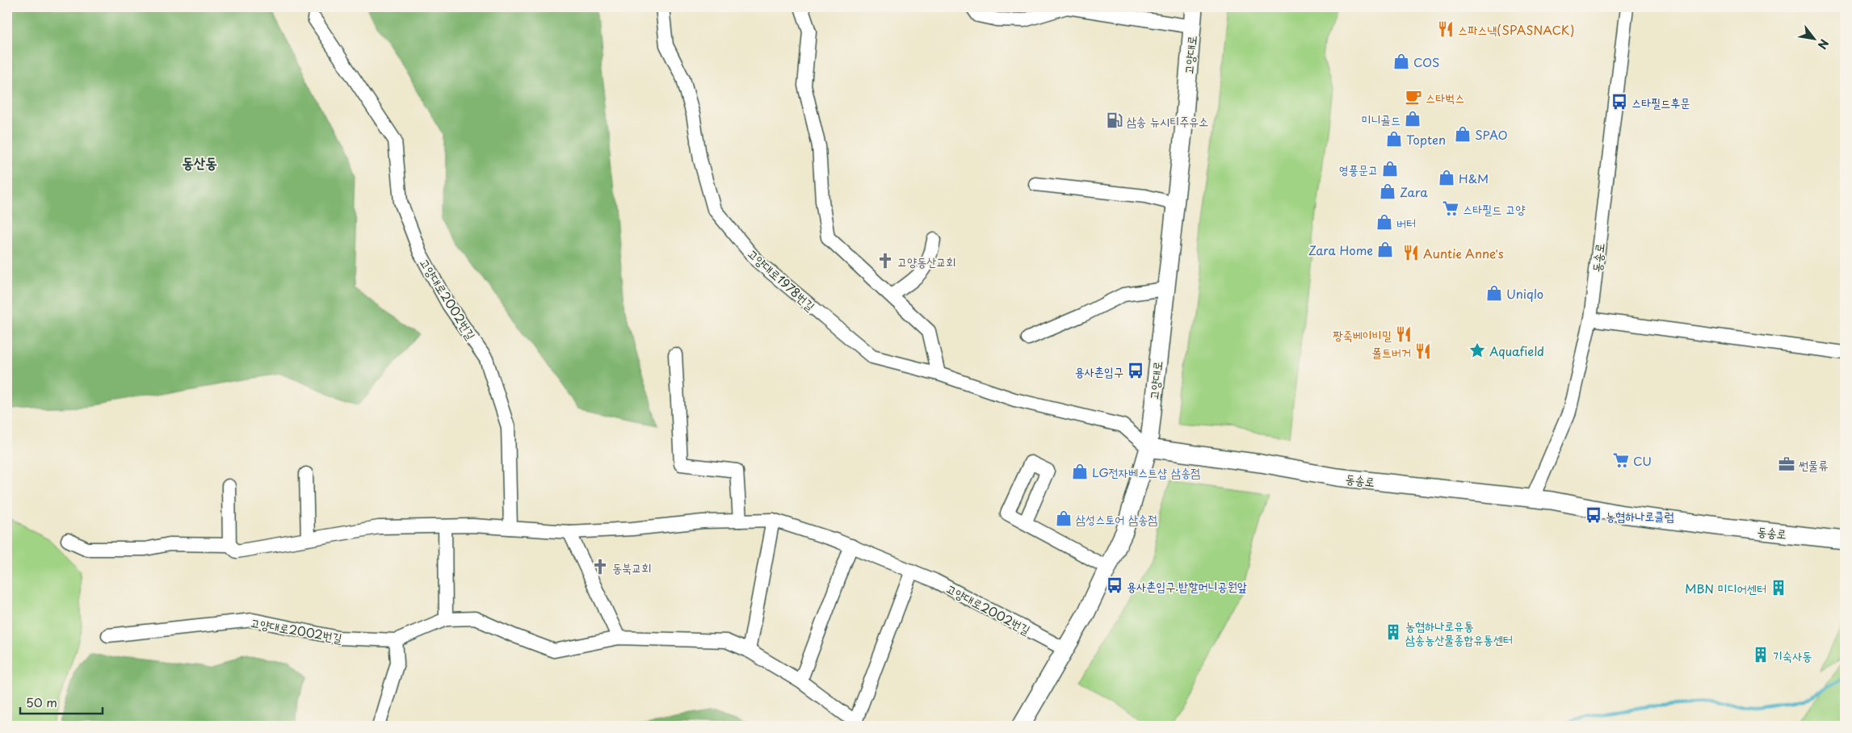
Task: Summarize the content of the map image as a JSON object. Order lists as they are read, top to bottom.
{
  "streets": {
    "main road": ["고양대로", "동송로"],
    "street": ["고양대로1978번길", "고양대로2002번길"]
  },
  "crossings": [
    ["고양대로", "동송로"],
    ["고양대로", "고양대로1978번길"],
    ["고양대로", "고양대로2002번길"],
    ["동송로", "고양대로1978번길"]
  ],
  "districts": ["동산동"],
  "places": {
    "restaurant": [
      "스파스낵(SPASNACK)",
      "Auntie Anne's",
      "짱죽베이비밀",
      "폴트버거"
    ],
    "shop": [
      "COS",
      "미니골드",
      "SPAO",
      "Topten",
      "영풍문고",
      "H&M",
      "Zara",
      "버터",
      "Zara Home",
      "Uniqlo",
      "LG전자베스트샵 삼송점",
      "삼성스토어 삼송점"
    ],
    "cafe": ["스타벅스"],
    "bus stop": [
      "스타필드후문",
      "용사촌입구",
      "농협하나로클럽",
      "용사촌입구.밥할머니공원앞"
    ],
    "fuel station": ["삼송 뉴시티주유소"],
    "supermarket": ["스타필드 고양", "CU"],
    "church": ["고양동산교회", "동북교회"],
    "place": ["Aquafield"],
    "office": ["썬물류"],
    "building": ["MBN 미디어센터", "농협하나로유통 삼송농산물종합유통센터", "기숙사동"]
  },
  "scale_bar": "50 m",
  "north": "bottom right"
}
